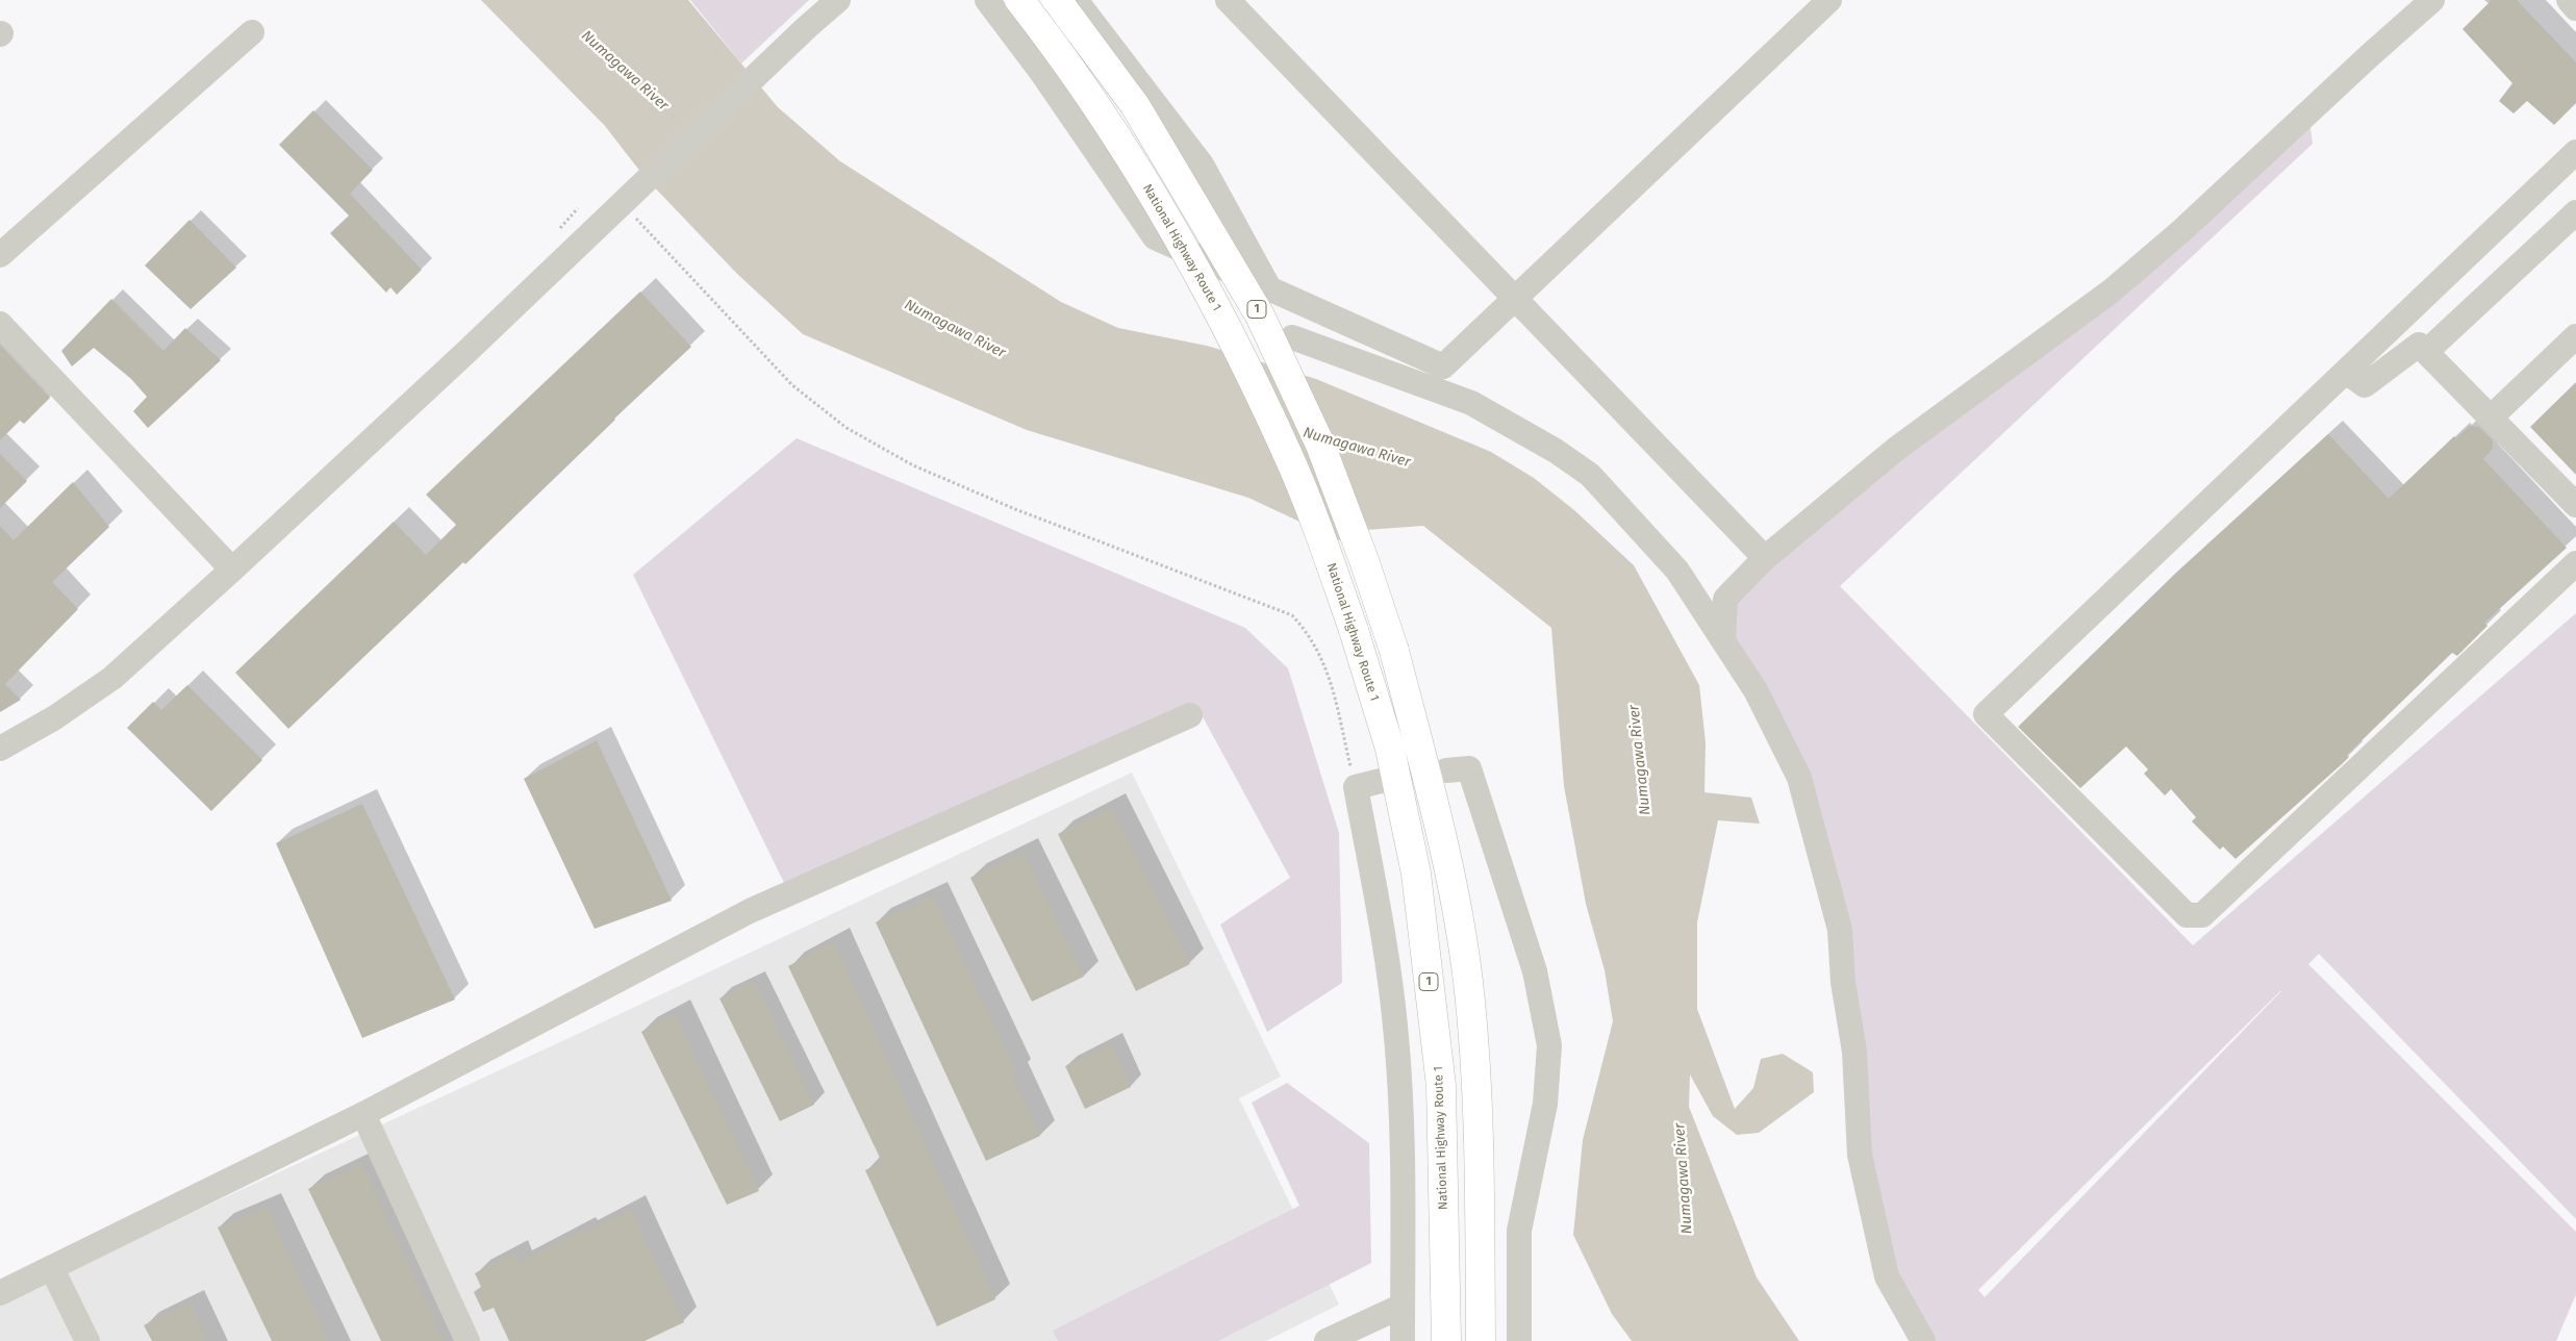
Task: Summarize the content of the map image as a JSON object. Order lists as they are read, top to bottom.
{
  "streets": {
    "highway": ["National Highway Route 1", "1"]
  },
  "water": ["Numagawa River"]
}
